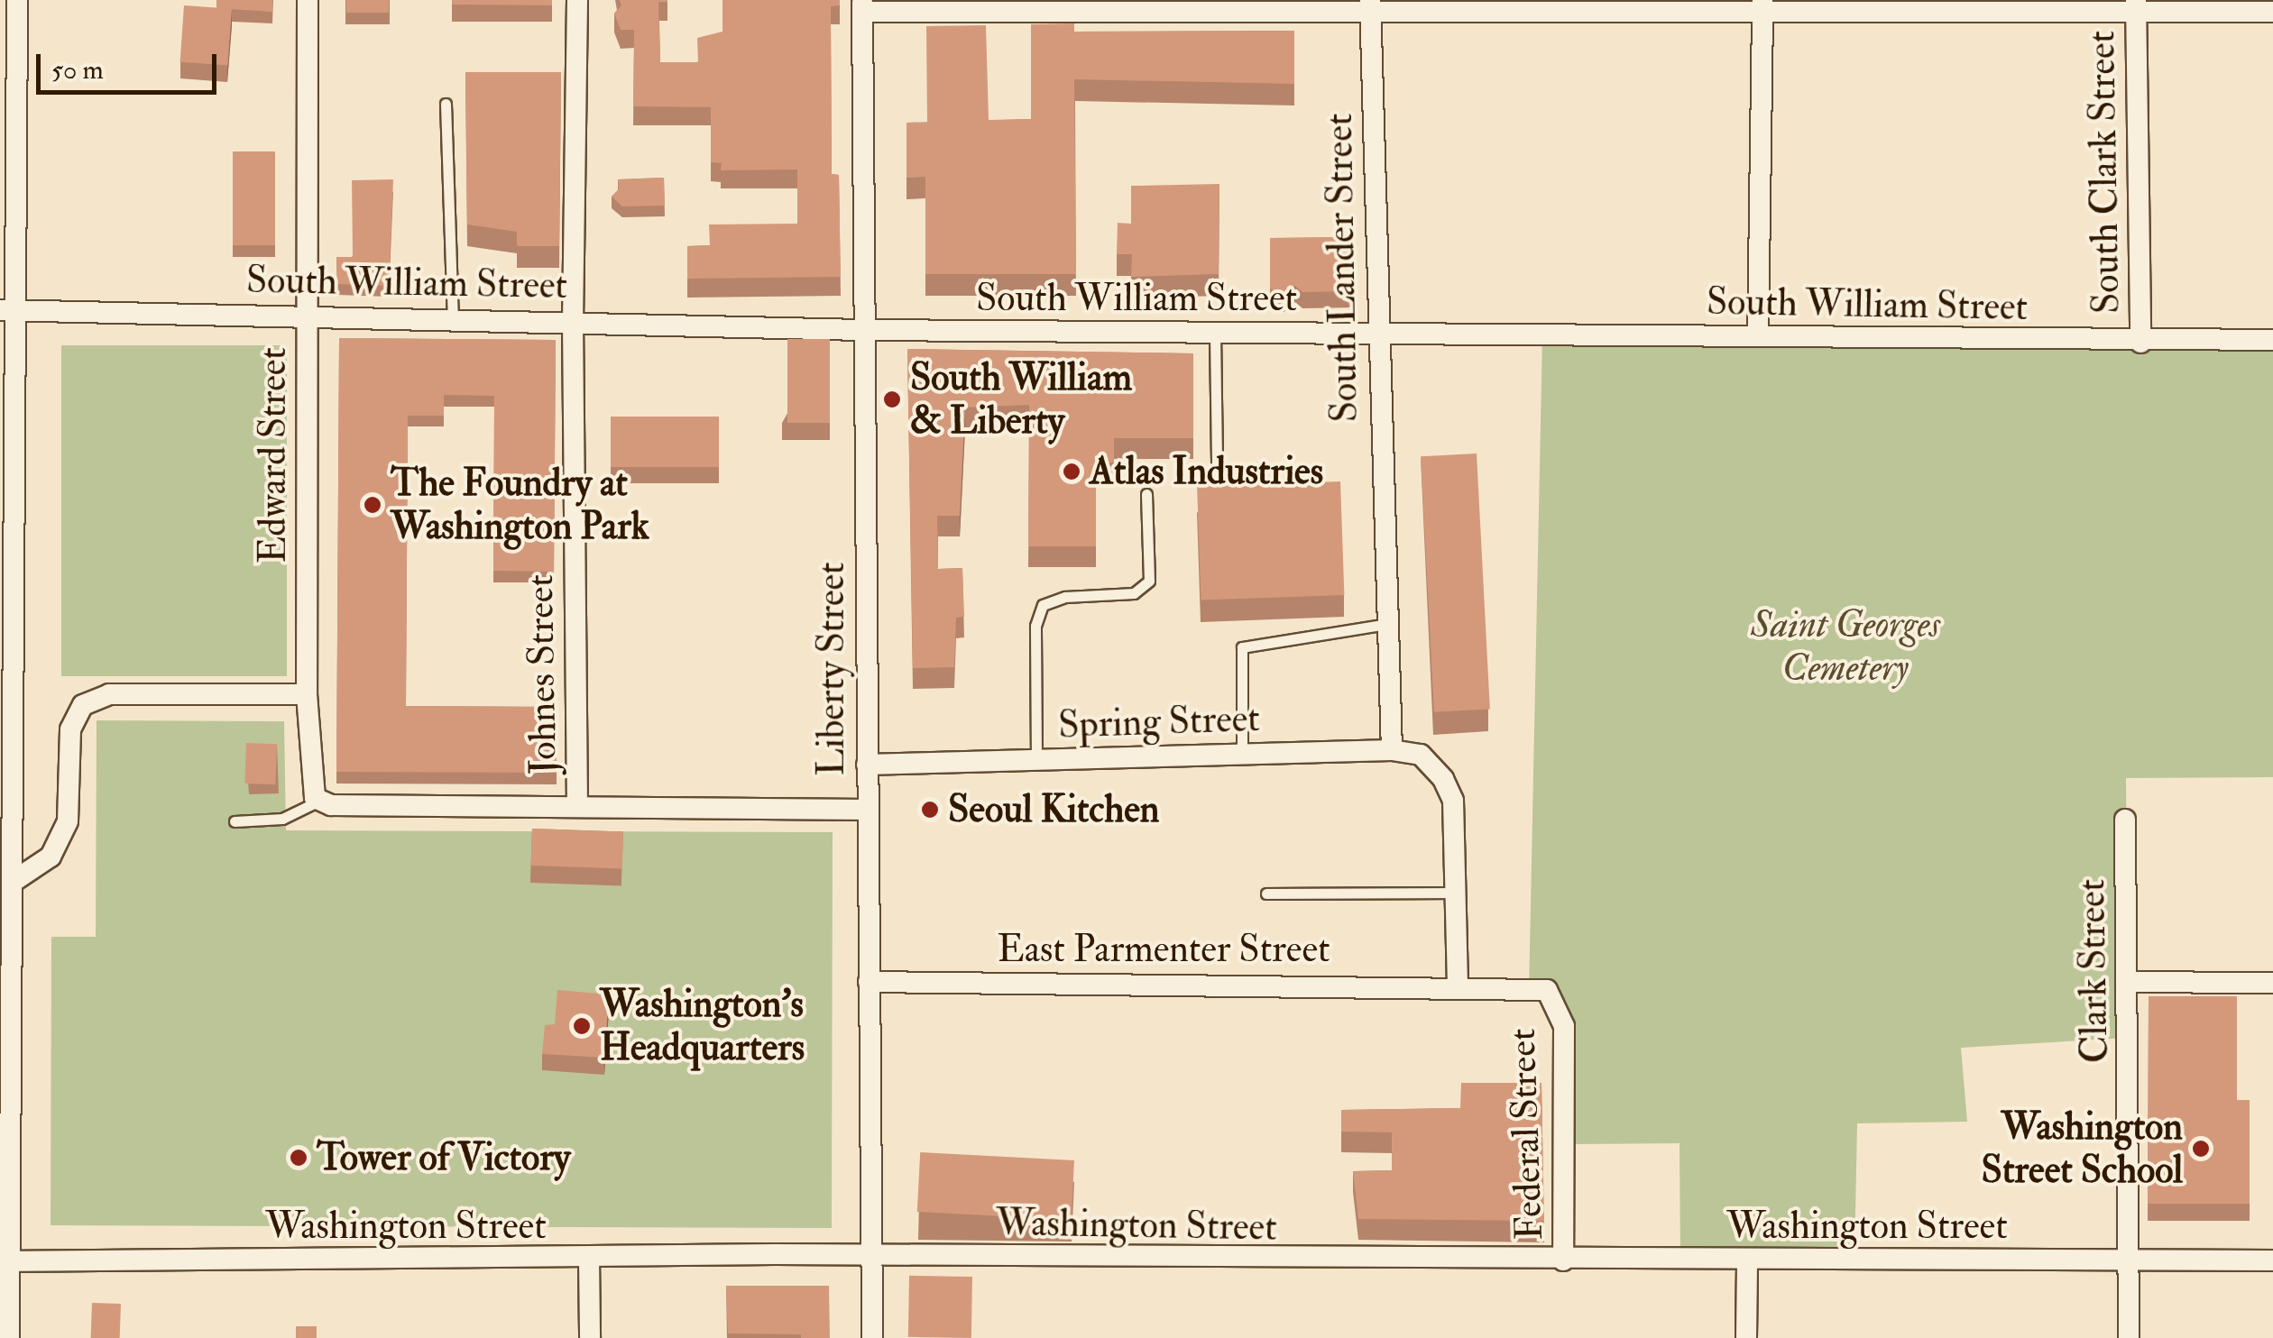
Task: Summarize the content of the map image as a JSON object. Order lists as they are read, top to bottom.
{
  "streets": {
    "street": [
      "South Clark Street",
      "South Lander Street",
      "South William Street",
      "Edward Street",
      "Liberty Street",
      "Johnes Street",
      "Spring Street",
      "East Parmenter Street",
      "Clark Street",
      "Federal Street",
      "Washington Street"
    ]
  },
  "crossings": [
    ["South Clark Street", "South William Street"],
    ["South Lander Street", "South William Street"],
    ["South Lander Street", "Spring Street"],
    ["South William Street", "Edward Street"],
    ["South William Street", "Liberty Street"],
    ["South William Street", "Johnes Street"],
    ["Liberty Street", "Spring Street"],
    ["Liberty Street", "East Parmenter Street"],
    ["Liberty Street", "Washington Street"],
    ["East Parmenter Street", "Federal Street"],
    ["Clark Street", "Washington Street"],
    ["Federal Street", "Washington Street"]
  ],
  "parks": ["Saint Georges Cemetery"],
  "places": [
    "South William & Liberty",
    "Atlas Industries",
    "The Foundry at Washington Park",
    "Seoul Kitchen",
    "Washington's Headquarters",
    "Washington Street School",
    "Tower of Victory"
  ],
  "scale_bar": "50 m"
}
